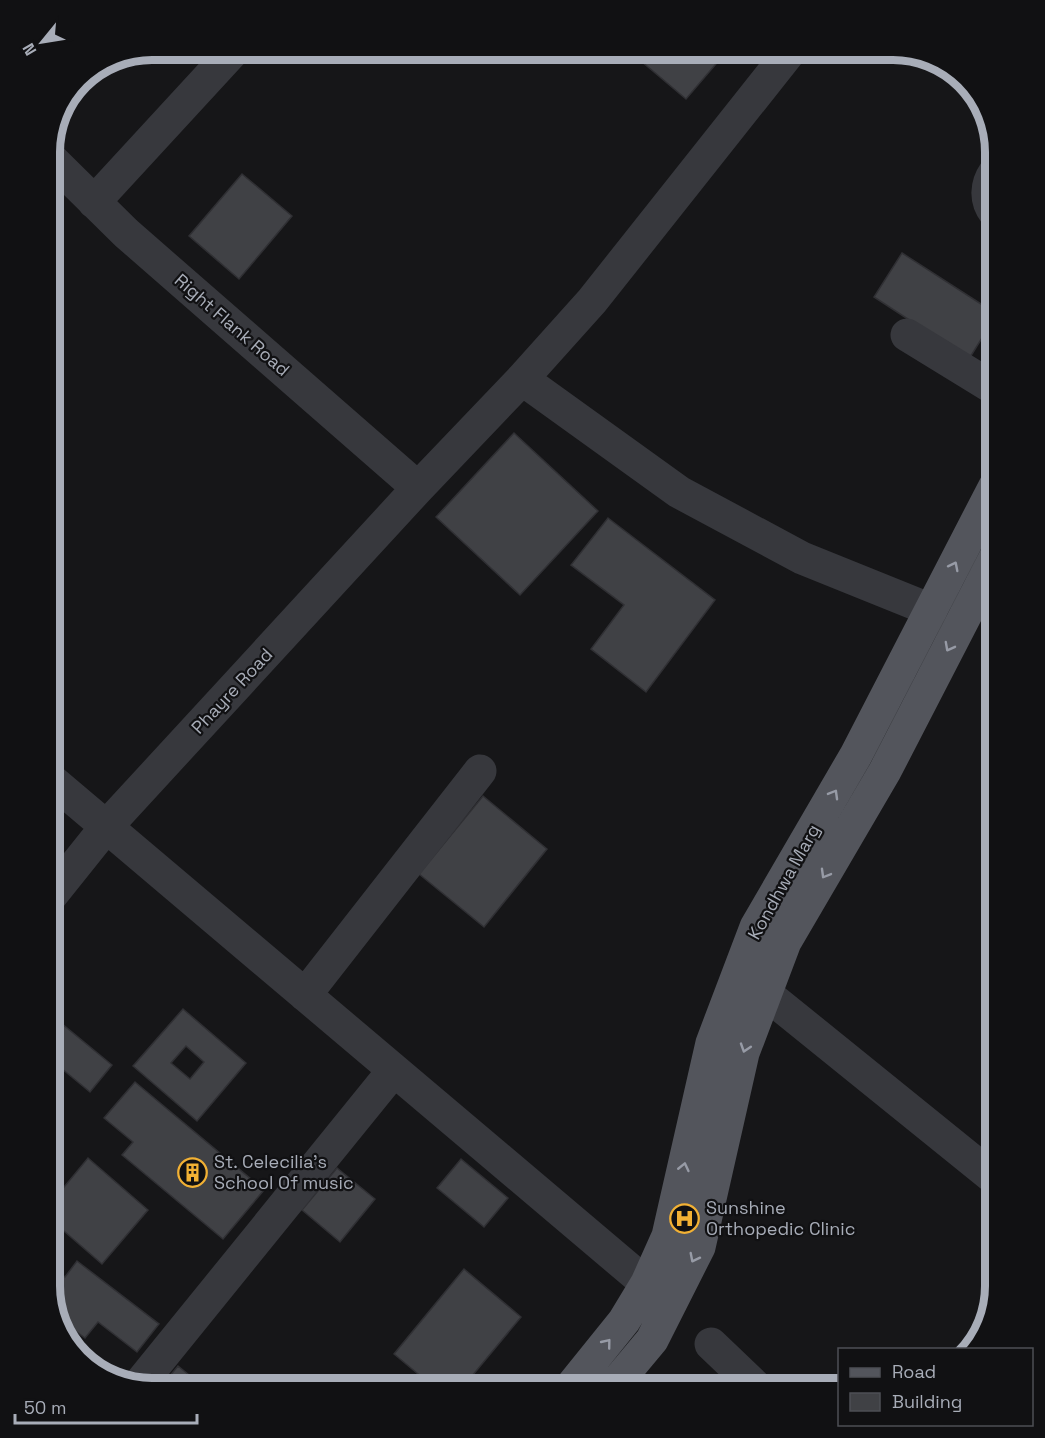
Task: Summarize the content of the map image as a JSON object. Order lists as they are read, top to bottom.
{
  "streets": {
    "main road": ["Kondhwa Marg"],
    "street": ["Right Flank Road", "Phayre Road"]
  },
  "crossings": [
    ["Right Flank Road", "Phayre Road"]
  ],
  "places": {
    "building": ["St. Celecilia's School Of music"],
    "hospital": ["Sunshine Orthopedic Clinic"]
  },
  "legend": ["Road", "Building"],
  "scale_bar": "50 m",
  "north": "bottom left"
}
